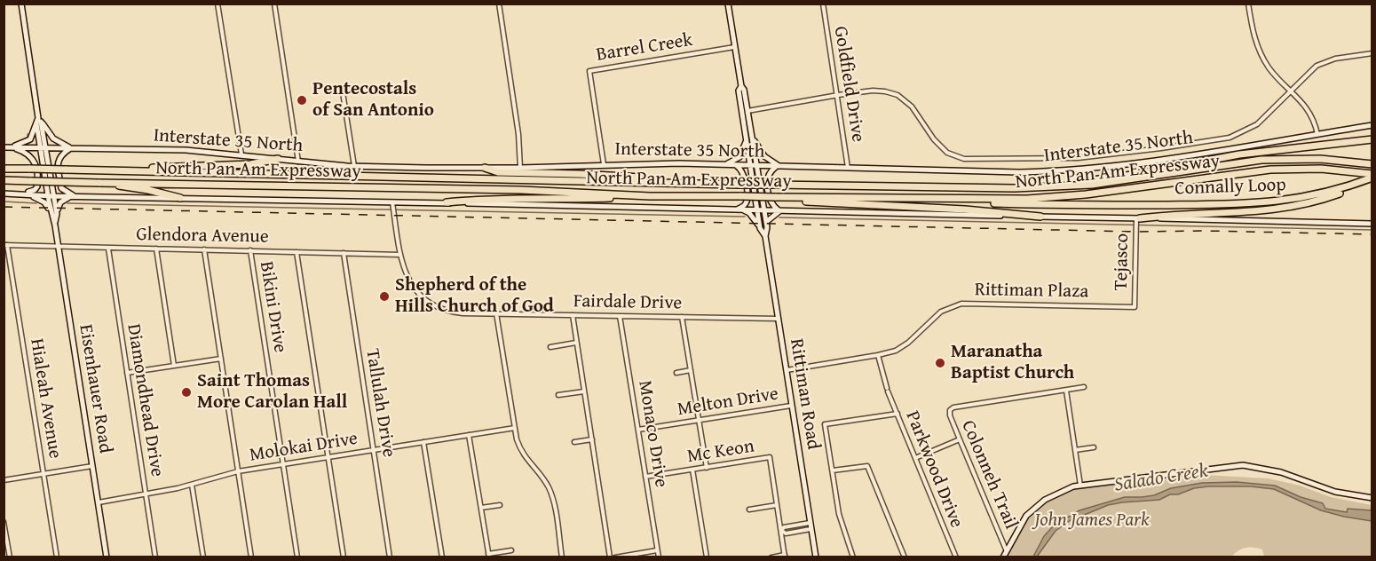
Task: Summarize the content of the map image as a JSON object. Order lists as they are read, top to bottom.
{
  "streets": {
    "highway": ["North Pan Am Expressway", "Connally Loop"],
    "main road": ["Interstate 35 North", "Eisenhauer Road", "Rittiman Road"],
    "street": [
      "Barrel Creek",
      "Goldfield Drive",
      "Glendora Avenue",
      "Tejasco",
      "Rittiman Plaza",
      "Fairdale Drive",
      "Bikini Drive",
      "Hialeah Avenue",
      "Diamondhead Drive",
      "Melton Drive",
      "Tallulah Drive",
      "Monaco Drive",
      "Molokai Drive",
      "Mc Keon",
      "Parkwood Drive",
      "Colonneh Trail"
    ]
  },
  "crossings": [
    ["Barrel Creek", "Interstate 35 North"],
    ["Barrel Creek", "Rittiman Road"],
    ["Goldfield Drive", "Interstate 35 North"],
    ["Interstate 35 North", "Eisenhauer Road"],
    ["Interstate 35 North", "Rittiman Road"],
    ["North Pan Am Expressway", "Connally Loop"],
    ["Glendora Avenue", "Fairdale Drive"],
    ["Glendora Avenue", "Bikini Drive"],
    ["Glendora Avenue", "Eisenhauer Road"],
    ["Glendora Avenue", "Hialeah Avenue"],
    ["Glendora Avenue", "Diamondhead Drive"],
    ["Glendora Avenue", "Tallulah Drive"],
    ["Tejasco", "Rittiman Plaza"],
    ["Rittiman Plaza", "Rittiman Road"],
    ["Rittiman Plaza", "Parkwood Drive"],
    ["Fairdale Drive", "Rittiman Road"],
    ["Fairdale Drive", "Monaco Drive"],
    ["Bikini Drive", "Molokai Drive"],
    ["Eisenhauer Road", "Molokai Drive"],
    ["Rittiman Road", "Melton Drive"],
    ["Diamondhead Drive", "Molokai Drive"],
    ["Melton Drive", "Monaco Drive"],
    ["Tallulah Drive", "Molokai Drive"],
    ["Monaco Drive", "Mc Keon"]
  ],
  "water": ["Salado Creek"],
  "parks": ["John James Park"],
  "places": [
    "Pentecostals of San Antonio",
    "Shepherd of the Hills Church of God",
    "Maranatha Baptist Church",
    "Saint Thomas More Carolan Hall"
  ]
}
